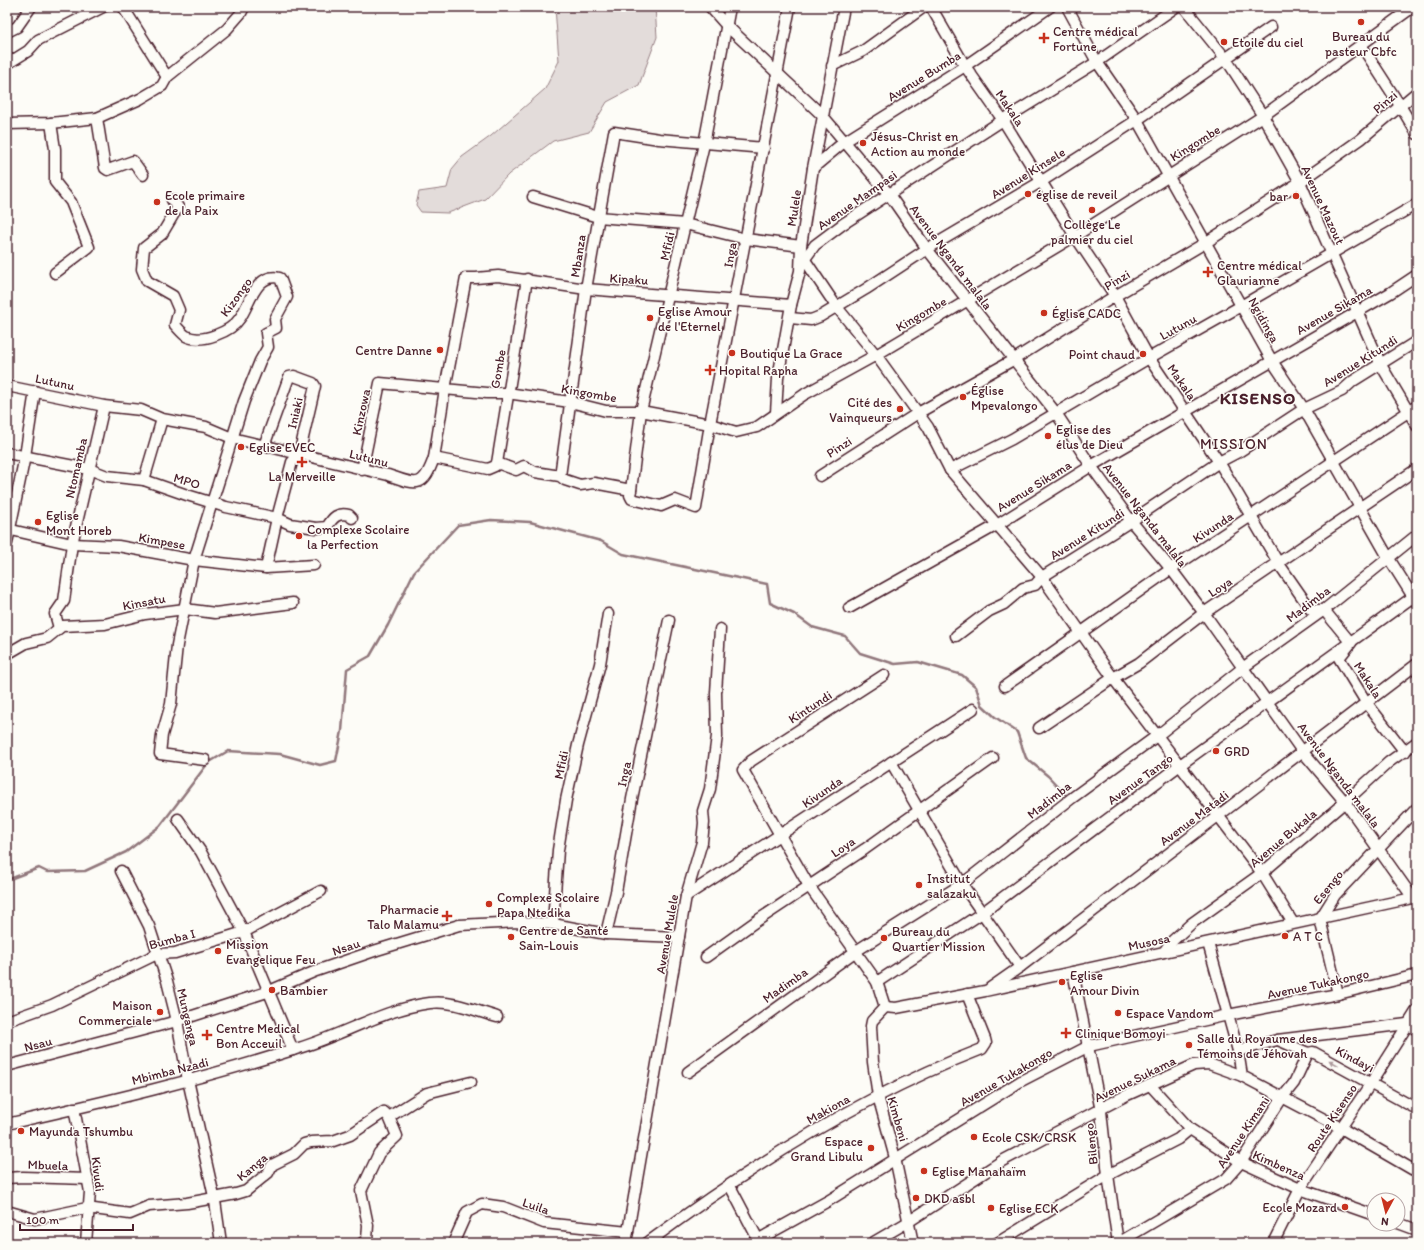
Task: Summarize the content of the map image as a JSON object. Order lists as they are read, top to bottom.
{
  "streets": {
    "street": [
      "Avenue Bumba",
      "Pinzi",
      "Makala",
      "Kingombe",
      "Avenue Kinsele",
      "Avenue Mampasi",
      "Avenue Mazout",
      "Mulele",
      "Mfidi",
      "Inga",
      "Mbanza",
      "Avenue Nganda malala",
      "Kipaku",
      "Kizongo",
      "Avenue Sikama",
      "Ngidinga",
      "Lutunu",
      "Avenue Kitundi",
      "Gombe",
      "Kinzowa",
      "Iniaki",
      "Ntomamba",
      "MPO",
      "Kivunda",
      "Kimpese",
      "Loya",
      "Kinsatu",
      "Madimba",
      "Kintundi",
      "Avenue Tango",
      "Avenue Matadi",
      "Avenue Bukala",
      "Esengo",
      "Avenue Mulele",
      "Bumba I",
      "Musosa",
      "Nsau",
      "Avenue Tukakongo",
      "Munganga",
      "Kindayi",
      "Mbimba Nzadi",
      "Avenue Sukama",
      "Makiona",
      "Route Kisenso",
      "Kimbeni",
      "Avenue Kimani",
      "Bilengo",
      "Mbuela",
      "Kimbenza",
      "Kanga",
      "Kivudi",
      "Luila"
    ]
  },
  "crossings": [
    ["Avenue Bumba", "Makala"],
    ["Avenue Bumba", "Mulele"],
    ["Avenue Bumba", "Avenue Nganda malala"],
    ["Pinzi", "Makala"],
    ["Pinzi", "Avenue Mazout"],
    ["Pinzi", "Avenue Nganda malala"],
    ["Pinzi", "Ngidinga"],
    ["Makala", "Kingombe"],
    ["Makala", "Avenue Kinsele"],
    ["Makala", "Avenue Mampasi"],
    ["Makala", "Avenue Sikama"],
    ["Makala", "Lutunu"],
    ["Makala", "Avenue Kitundi"],
    ["Makala", "Kivunda"],
    ["Makala", "Loya"],
    ["Makala", "Madimba"],
    ["Makala", "Avenue Tango"],
    ["Makala", "Avenue Matadi"],
    ["Makala", "Avenue Bukala"],
    ["Kingombe", "Avenue Mazout"],
    ["Kingombe", "Mulele"],
    ["Kingombe", "Mfidi"],
    ["Kingombe", "Inga"],
    ["Kingombe", "Mbanza"],
    ["Kingombe", "Avenue Nganda malala"],
    ["Kingombe", "Ngidinga"],
    ["Kingombe", "Lutunu"],
    ["Kingombe", "Gombe"],
    ["Kingombe", "Kinzowa"],
    ["Avenue Kinsele", "Avenue Mazout"],
    ["Avenue Kinsele", "Mulele"],
    ["Avenue Kinsele", "Avenue Nganda malala"],
    ["Avenue Kinsele", "Ngidinga"],
    ["Avenue Mampasi", "Mulele"],
    ["Avenue Mampasi", "Avenue Nganda malala"],
    ["Avenue Mampasi", "Ngidinga"],
    ["Avenue Mazout", "Avenue Sikama"],
    ["Avenue Mazout", "Lutunu"],
    ["Avenue Mazout", "Avenue Kitundi"],
    ["Avenue Mazout", "Kivunda"],
    ["Mulele", "Avenue Nganda malala"],
    ["Mulele", "Kipaku"],
    ["Mfidi", "Inga"],
    ["Mfidi", "Mbanza"],
    ["Mfidi", "Avenue Nganda malala"],
    ["Mfidi", "Kipaku"],
    ["Mfidi", "Nsau"],
    ["Inga", "Avenue Nganda malala"],
    ["Inga", "Kipaku"],
    ["Inga", "Nsau"],
    ["Mbanza", "Kipaku"],
    ["Avenue Nganda malala", "Avenue Sikama"],
    ["Avenue Nganda malala", "Lutunu"],
    ["Avenue Nganda malala", "Avenue Kitundi"],
    ["Avenue Nganda malala", "Kivunda"],
    ["Avenue Nganda malala", "Loya"],
    ["Avenue Nganda malala", "Madimba"],
    ["Avenue Nganda malala", "Avenue Tango"],
    ["Avenue Nganda malala", "Avenue Matadi"],
    ["Avenue Nganda malala", "Avenue Bukala"],
    ["Avenue Nganda malala", "Esengo"],
    ["Avenue Nganda malala", "Musosa"],
    ["Kipaku", "Lutunu"],
    ["Kipaku", "Gombe"],
    ["Kizongo", "Lutunu"],
    ["Avenue Sikama", "Ngidinga"],
    ["Ngidinga", "Lutunu"],
    ["Ngidinga", "Avenue Kitundi"],
    ["Ngidinga", "Kivunda"],
    ["Ngidinga", "Loya"],
    ["Ngidinga", "Madimba"],
    ["Ngidinga", "Avenue Tango"],
    ["Lutunu", "Kinzowa"],
    ["Lutunu", "Iniaki"],
    ["Lutunu", "Ntomamba"],
    ["Iniaki", "MPO"],
    ["Iniaki", "Kimpese"],
    ["Ntomamba", "MPO"],
    ["Ntomamba", "Kimpese"],
    ["Ntomamba", "Kinsatu"],
    ["Kivunda", "Kintundi"],
    ["Kivunda", "Avenue Mulele"],
    ["Avenue Matadi", "Musosa"],
    ["Avenue Bukala", "Musosa"],
    ["Esengo", "Musosa"],
    ["Esengo", "Avenue Tukakongo"],
    ["Avenue Mulele", "Nsau"],
    ["Avenue Mulele", "Luila"],
    ["Bumba I", "Munganga"],
    ["Musosa", "Makiona"],
    ["Musosa", "Kimbeni"],
    ["Musosa", "Bilengo"],
    ["Nsau", "Munganga"],
    ["Avenue Tukakongo", "Kimbeni"],
    ["Avenue Tukakongo", "Bilengo"],
    ["Munganga", "Mbimba Nzadi"],
    ["Munganga", "Kanga"],
    ["Kindayi", "Route Kisenso"],
    ["Kindayi", "Avenue Kimani"],
    ["Mbimba Nzadi", "Kivudi"],
    ["Avenue Sukama", "Route Kisenso"],
    ["Avenue Sukama", "Kimbeni"],
    ["Avenue Sukama", "Avenue Kimani"],
    ["Avenue Sukama", "Bilengo"],
    ["Avenue Sukama", "Kimbenza"],
    ["Makiona", "Kimbeni"],
    ["Route Kisenso", "Kimbenza"],
    ["Avenue Kimani", "Bilengo"],
    ["Avenue Kimani", "Kimbenza"],
    ["Mbuela", "Kivudi"],
    ["Kanga", "Kivudi"]
  ],
  "one_way": ["Kindayi"],
  "districts": ["KISENSO", "MISSION"],
  "places": {
    "other": [
      "Bureau du pasteur Cbfc",
      "Etoile du ciel",
      "Jésus-Christ en Action au monde",
      "église de reveil",
      "bar",
      "Ecole primaire de la Paix",
      "Collège Le palmier du ciel",
      "Église CADC",
      "Eglise Amour de l'Eternel",
      "Centre Danne",
      "Boutique La Grace",
      "Point chaud",
      "Église Mpevalongo",
      "Cité des Vainqueurs",
      "Eglise des élus de Dieu",
      "Eglise EVEC",
      "Eglise Mont Horeb",
      "Complexe Scolaire la Perfection",
      "GRD",
      "Institut salazaku",
      "Complexe Scolaire Papa Ntedika",
      "A T C",
      "Centre de Santé Sain-Louis",
      "Bureau du Quartier Mission",
      "Mission Evangelique Feu",
      "Eglise Amour Divin",
      "Bambier",
      "Maison Commerciale",
      "Espace Vandom",
      "Salle du Royaume des Témoins de Jéhovah",
      "Mayunda Tshumbu",
      "Ecole CSK/CRSK",
      "Espace Grand Libulu",
      "Eglise Manahaïm",
      "DKD asbl",
      "Ecole Mozard",
      "Eglise ECK"
    ],
    "health": [
      "Centre médical Fortune",
      "Centre médical Glaurianne",
      "Hopital Rapha",
      "La Merveille",
      "Pharmacie Talo Malamu",
      "Clinique Bomoyi",
      "Centre Medical Bon Acceuil"
    ]
  },
  "scale_bar": "100 m",
  "north": "bottom"
}
